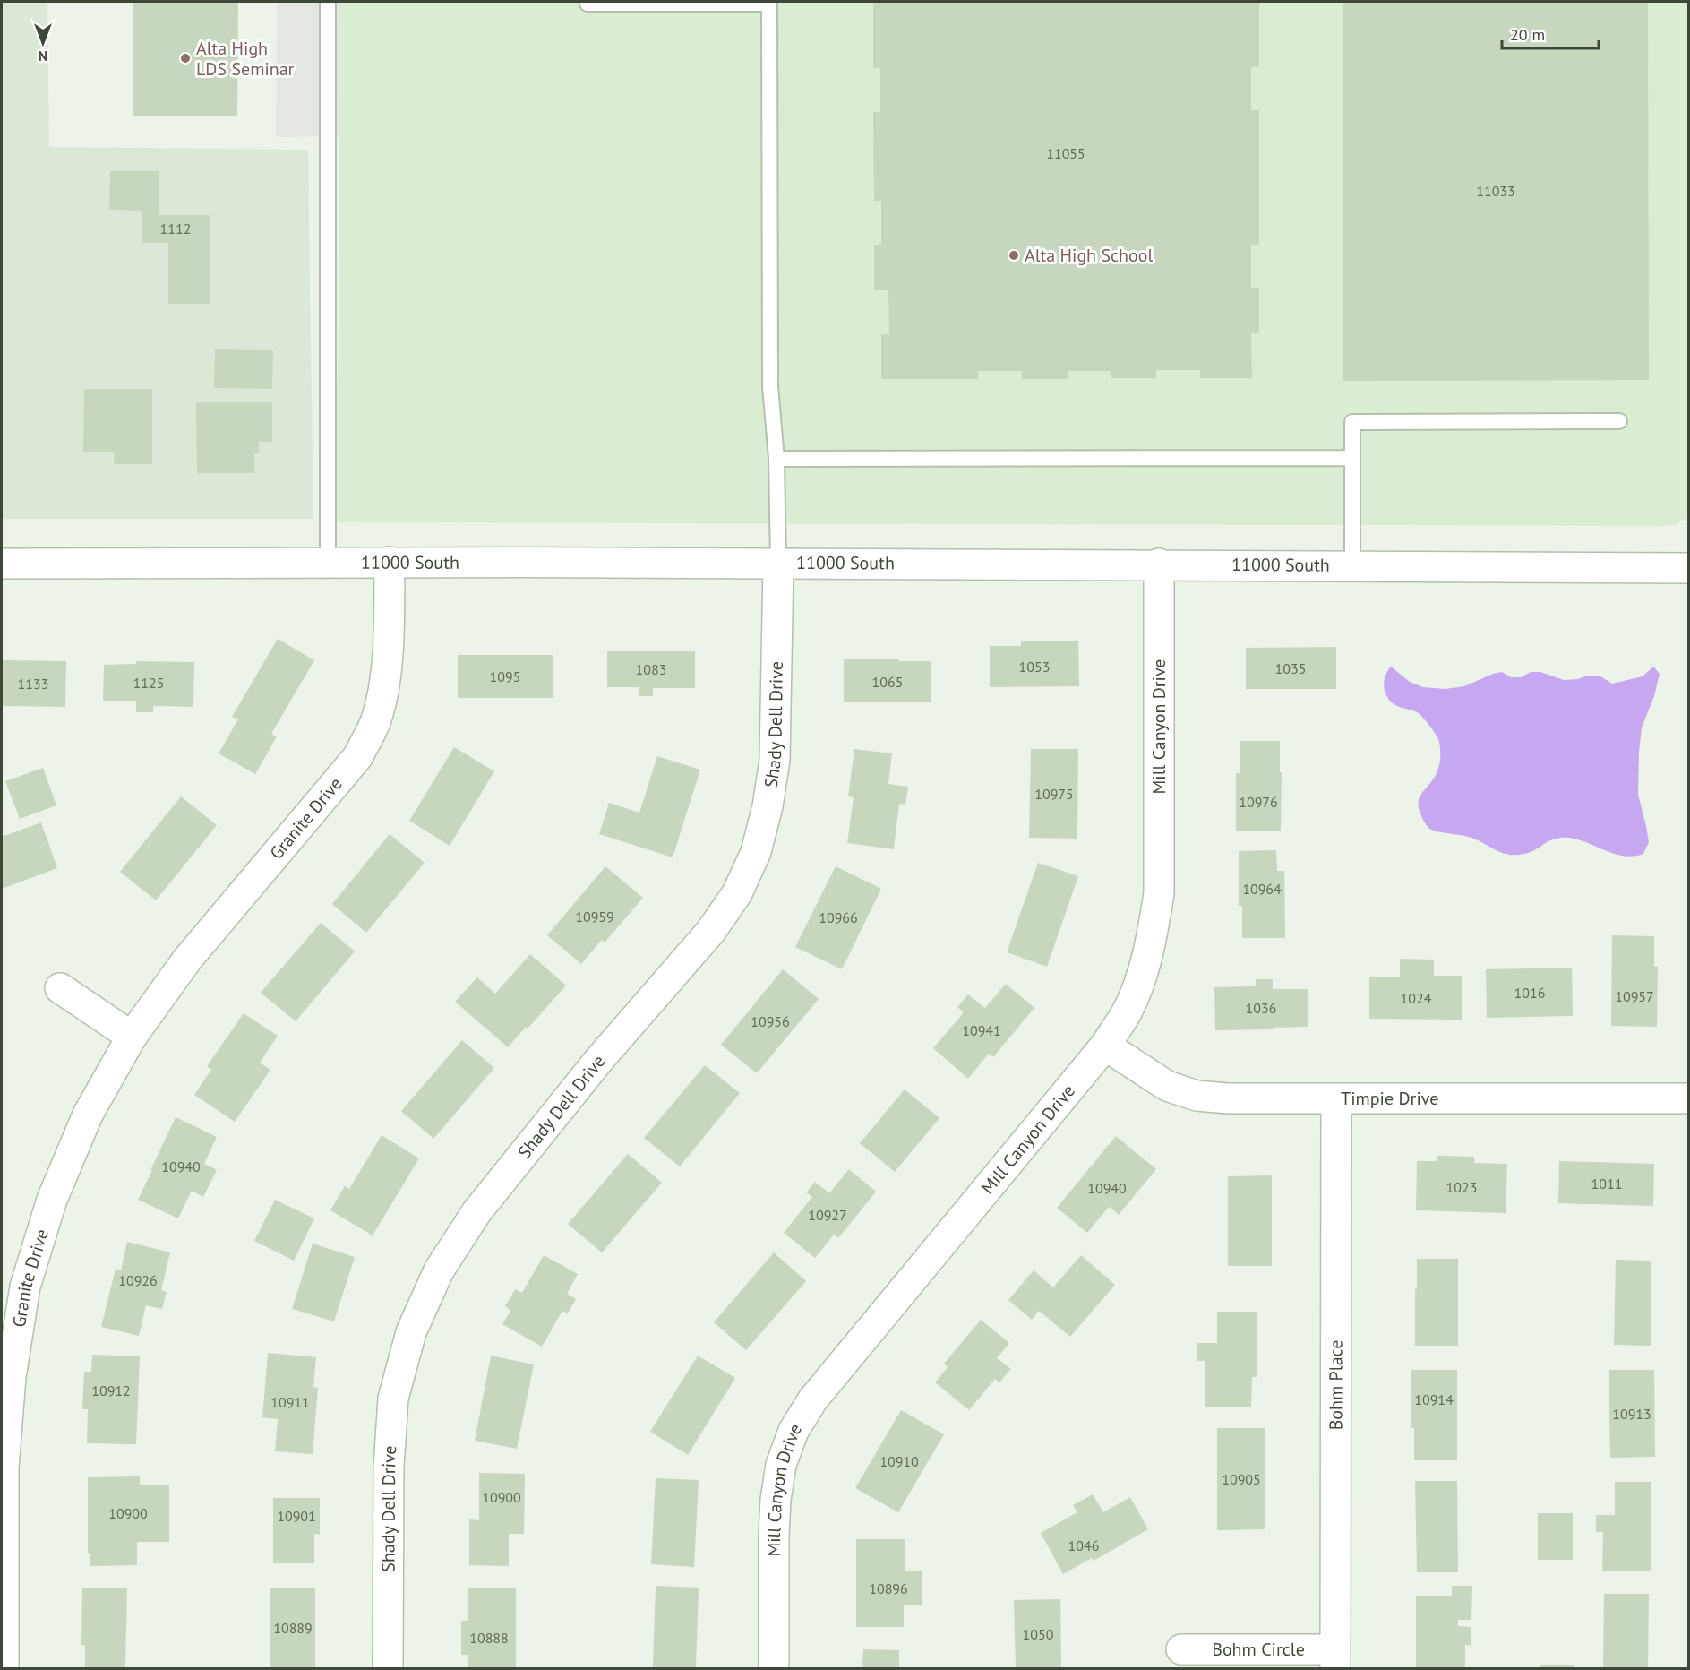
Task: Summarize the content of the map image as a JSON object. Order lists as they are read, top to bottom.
{
  "streets": {
    "street": [
      "11000 South",
      "Shady Dell Drive",
      "Mill Canyon Drive",
      "Granite Drive",
      "Timpie Drive",
      "Bohm Place",
      "Bohm Circle"
    ]
  },
  "crossings": [
    ["11000 South", "Shady Dell Drive"],
    ["11000 South", "Mill Canyon Drive"],
    ["11000 South", "Granite Drive"],
    ["Mill Canyon Drive", "Timpie Drive"],
    ["Timpie Drive", "Bohm Place"],
    ["Bohm Place", "Bohm Circle"]
  ],
  "places": ["Alta High LDS Seminar", "Alta High School"],
  "house_numbers": [
    "11055",
    "11033",
    "1112",
    "1053",
    "1035",
    "1083",
    "1095",
    "1065",
    "1125",
    "1133",
    "10975",
    "10976",
    "10964",
    "10959",
    "10966",
    "1016",
    "10957",
    "1024",
    "1036",
    "10956",
    "10941",
    "10940",
    "1011",
    "1023",
    "10940",
    "10927",
    "10926",
    "10912",
    "10914",
    "10911",
    "10913",
    "10910",
    "10905",
    "10900",
    "10900",
    "10901",
    "1046",
    "10896",
    "10889",
    "1050",
    "10888"
  ],
  "scale_bar": "20 m",
  "north": "bottom"
}
